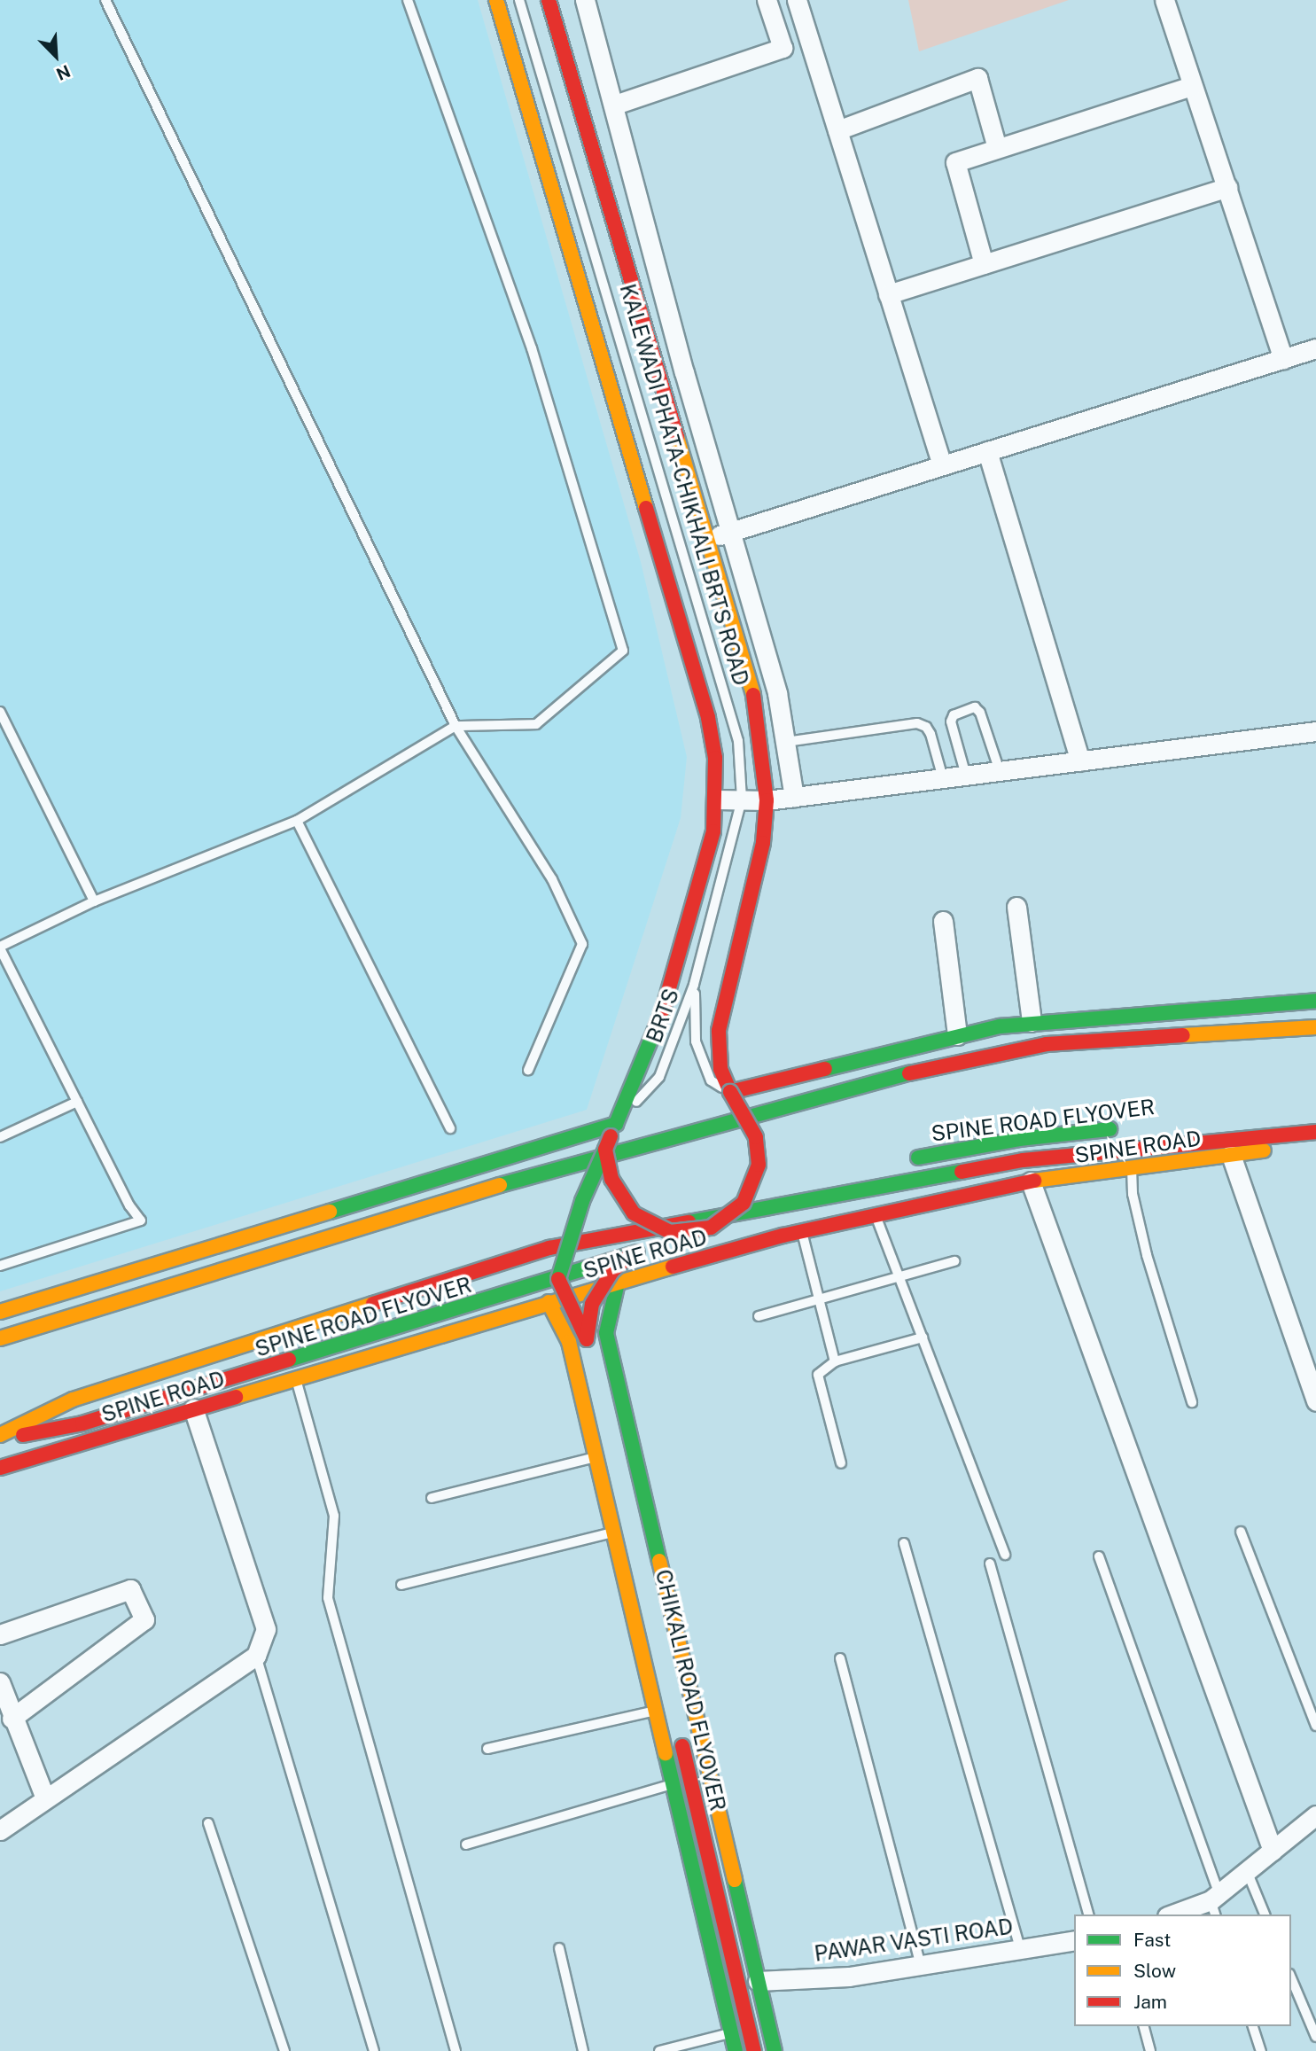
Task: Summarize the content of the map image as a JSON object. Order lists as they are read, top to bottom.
{
  "streets": {
    "main road": ["SPINE ROAD FLYOVER", "SPINE ROAD", "CHIKALI ROAD FLYOVER"],
    "street": ["PAWAR VASTI ROAD"],
    "lane": ["KALEWADI PHATA-CHIKHALI BRTS ROAD", "BRTS"]
  },
  "crossings": [
    ["KALEWADI PHATA-CHIKHALI BRTS ROAD", "BRTS"],
    ["BRTS", "SPINE ROAD FLYOVER"]
  ],
  "legend": ["Fast", "Slow", "Jam"],
  "north": "bottom right"
}
